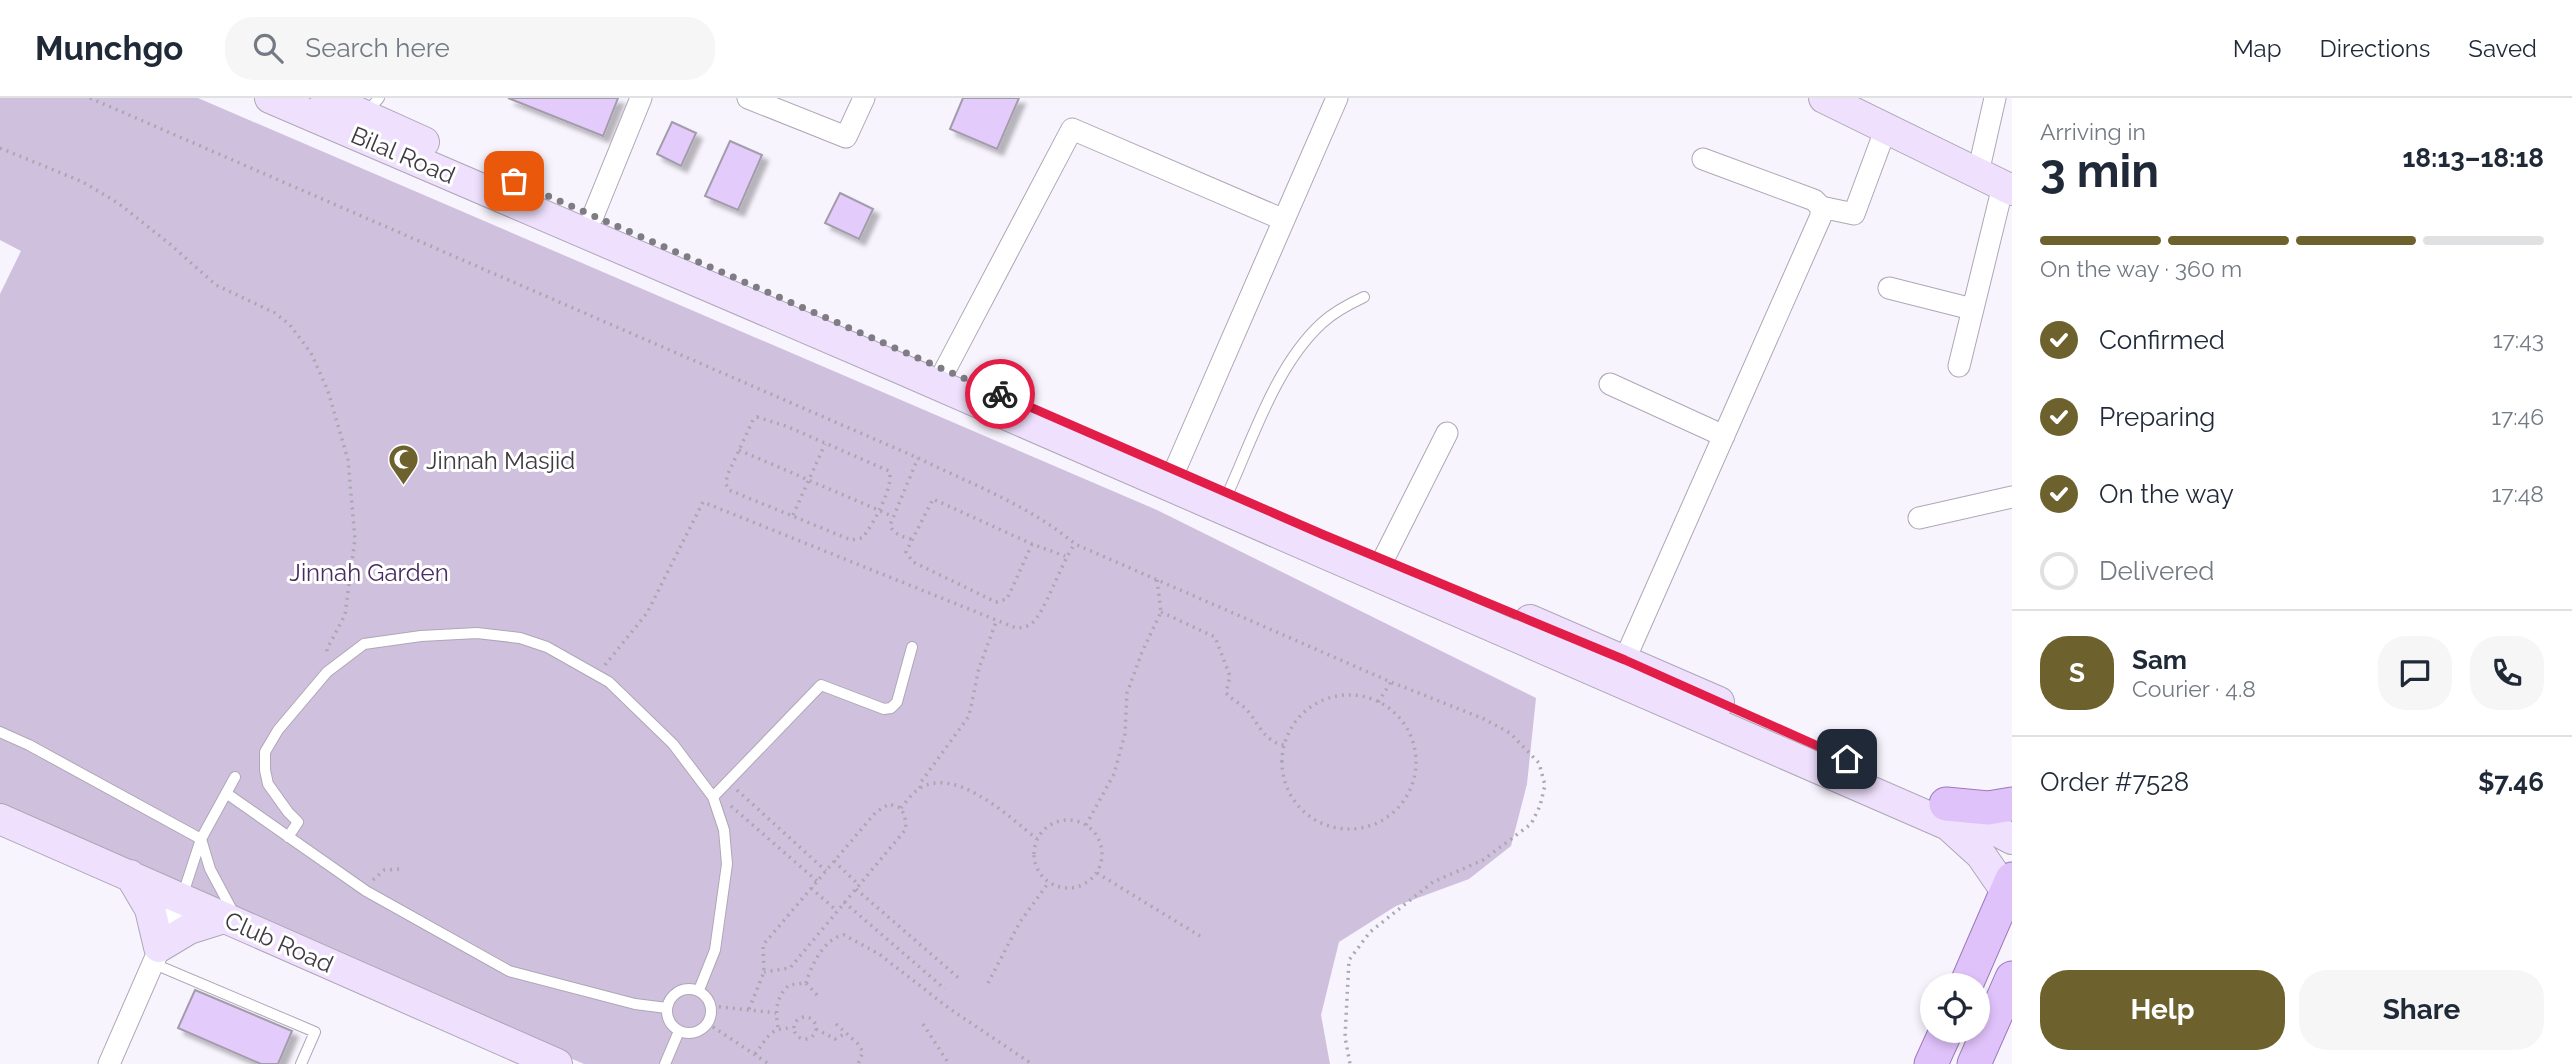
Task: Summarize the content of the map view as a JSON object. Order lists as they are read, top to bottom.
{
  "streets": {
    "main road": ["Bilal Road", "Club Road"]
  },
  "parks": ["Jinnah Garden"],
  "places": {
    "mosque": ["Jinnah Masjid"]
  },
  "page": {
    "header": "Munchgo",
    "search": "Search here",
    "nav": ["Map", "Directions", "Saved"],
    "heading": ["3 min", "Arriving in", "18:13–18:18"],
    "panel": [
      "Sam",
      "Courier · 4.8",
      "Order #7528",
      "$7.46"
    ],
    "bar": "On the way · 360 m",
    "list": [
      ["Confirmed", "17:43"],
      ["Preparing", "17:46"],
      ["On the way", "17:48"],
      "Delivered"
    ],
    "round": "S",
    "buttons": ["Help", "Share"]
  }
}
